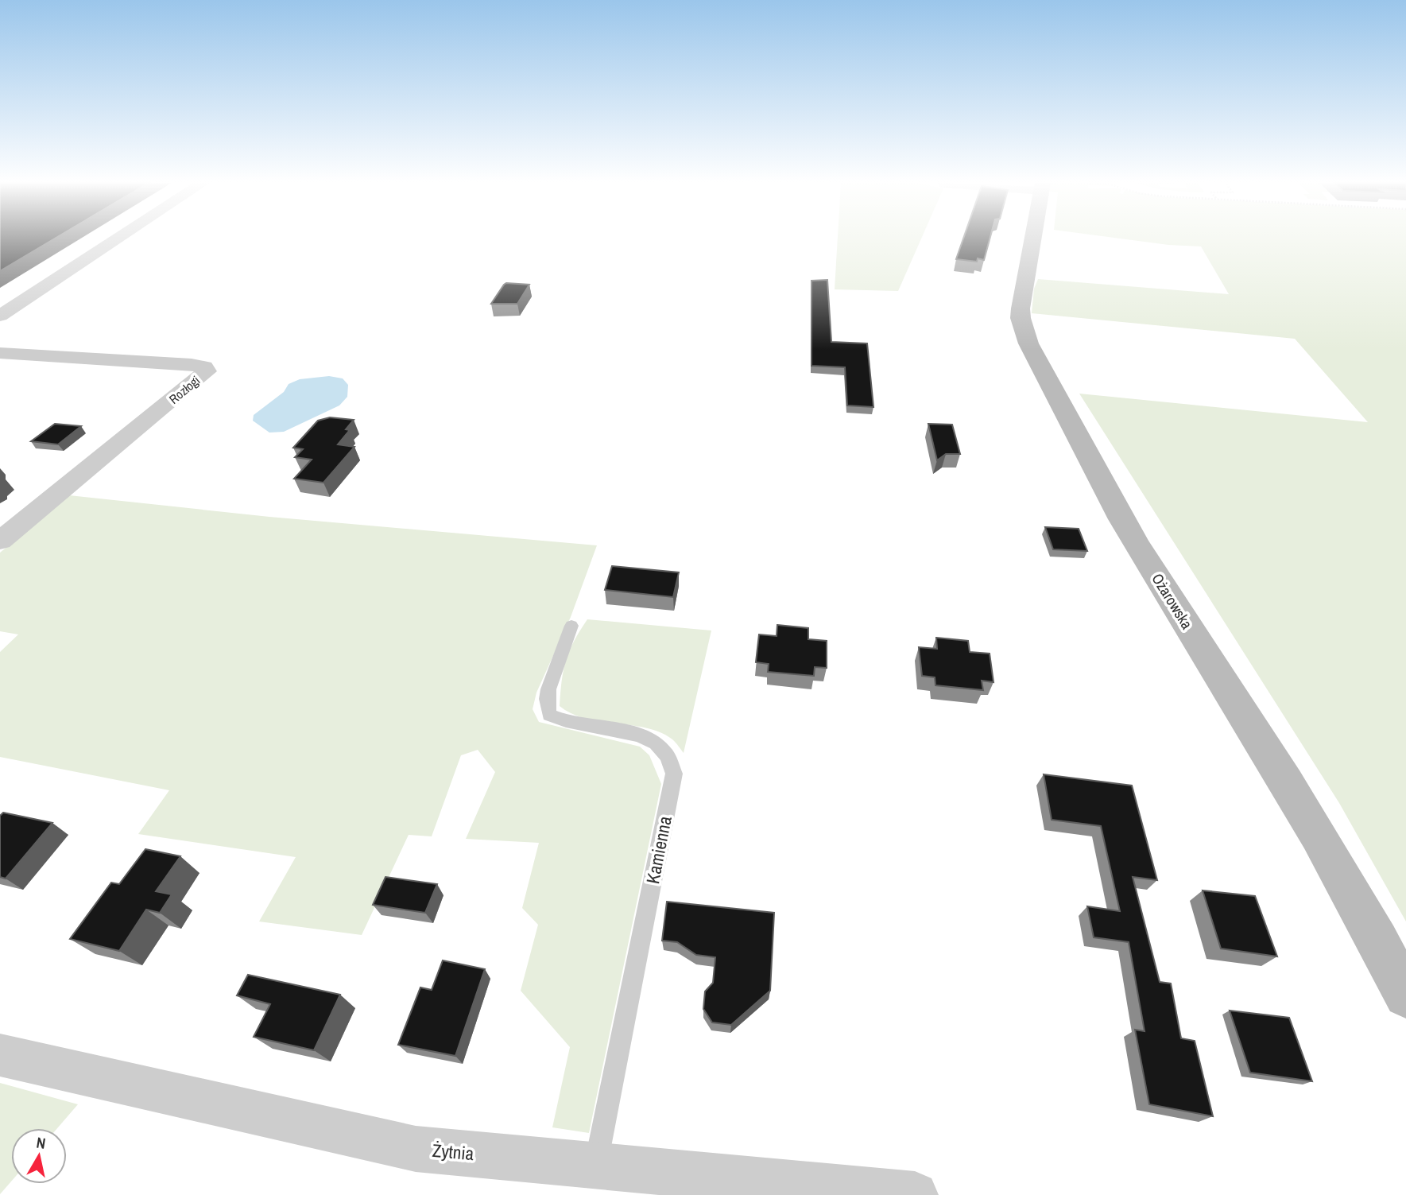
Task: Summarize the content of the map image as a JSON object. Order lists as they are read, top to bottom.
{
  "streets": {
    "main road": ["Ożarowska"],
    "street": ["Rozłogi", "Żytnia"],
    "lane": ["Kamienna"]
  },
  "crossings": [
    ["Kamienna", "Żytnia"]
  ],
  "north": "top"
}
